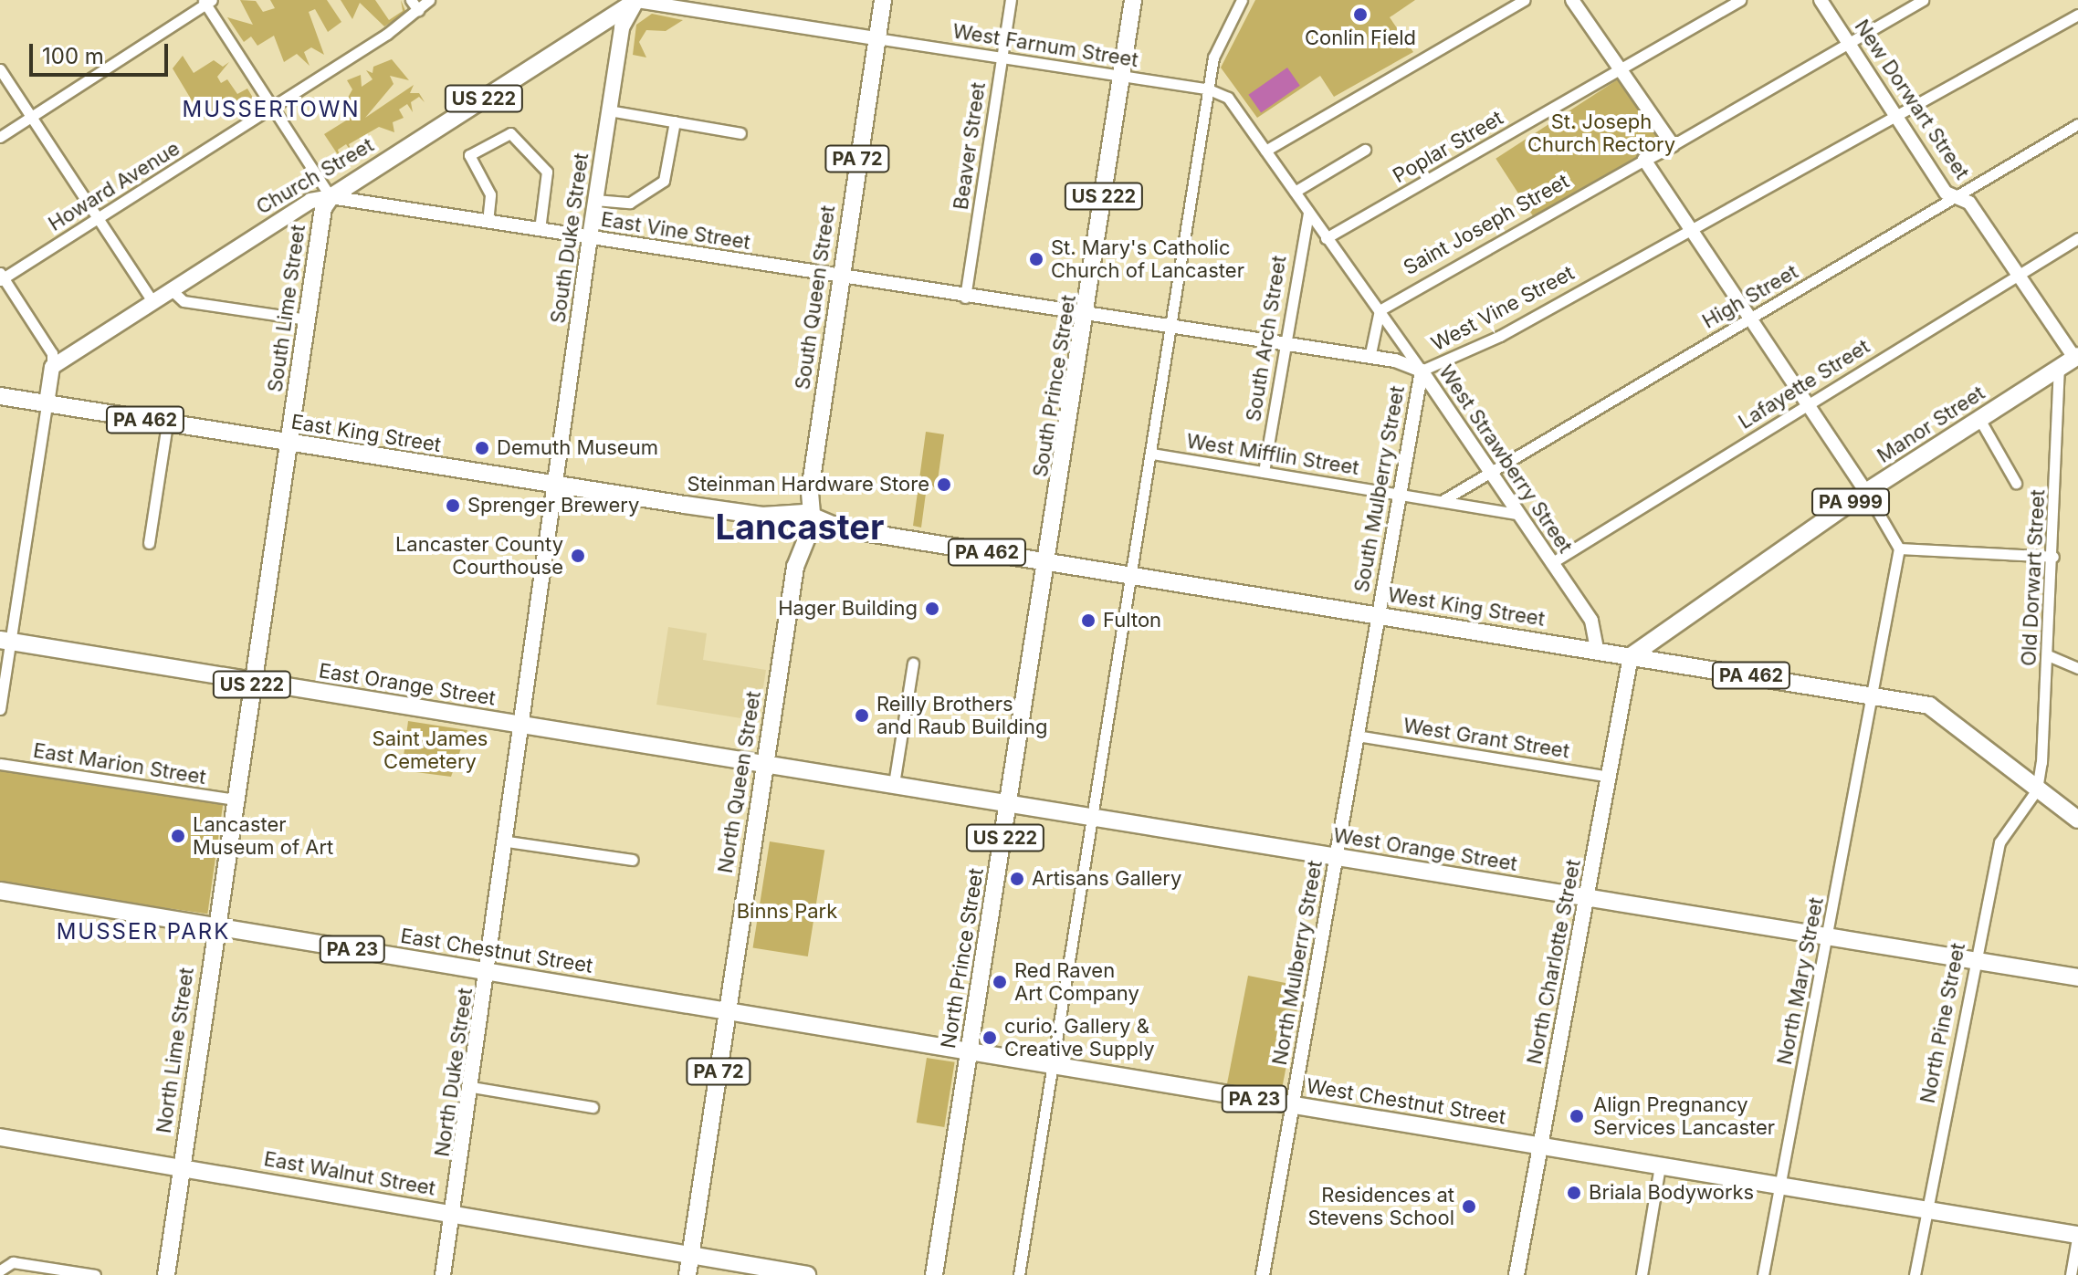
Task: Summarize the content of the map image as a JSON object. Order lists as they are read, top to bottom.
{
  "streets": {
    "main road": [
      "US 222",
      "PA 72",
      "Church Street",
      "South Duke Street",
      "South Queen Street",
      "South Lime Street",
      "South Prince Street",
      "PA 462",
      "Manor Street",
      "East King Street",
      "PA 999",
      "West King Street",
      "East Orange Street",
      "North Queen Street",
      "West Orange Street",
      "PA 23",
      "East Chestnut Street",
      "North Prince Street",
      "North Charlotte Street",
      "North Lime Street",
      "North Duke Street",
      "West Chestnut Street",
      "East Walnut Street"
    ],
    "street": [
      "West Farnum Street",
      "New Dorwart Street",
      "Beaver Street",
      "Poplar Street",
      "Howard Avenue",
      "Saint Joseph Street",
      "East Vine Street",
      "High Street",
      "West Vine Street",
      "South Arch Street",
      "Lafayette Street",
      "West Mifflin Street",
      "West Strawberry Street",
      "South Mulberry Street",
      "Old Dorwart Street",
      "West Grant Street",
      "East Marion Street",
      "North Mulberry Street",
      "North Mary Street",
      "North Pine Street"
    ]
  },
  "crossings": [
    ["West Farnum Street", "Beaver Street"],
    ["West Farnum Street", "South Queen Street"],
    ["West Farnum Street", "South Prince Street"],
    ["West Farnum Street", "West Strawberry Street"],
    ["New Dorwart Street", "Saint Joseph Street"],
    ["New Dorwart Street", "High Street"],
    ["New Dorwart Street", "West Vine Street"],
    ["New Dorwart Street", "Lafayette Street"],
    ["New Dorwart Street", "Manor Street"],
    ["Beaver Street", "West Vine Street"],
    ["Poplar Street", "West Strawberry Street"],
    ["Church Street", "East Vine Street"],
    ["Church Street", "South Duke Street"],
    ["Church Street", "South Lime Street"],
    ["Saint Joseph Street", "West Strawberry Street"],
    ["East Vine Street", "South Duke Street"],
    ["East Vine Street", "South Queen Street"],
    ["East Vine Street", "South Lime Street"],
    ["East Vine Street", "West Vine Street"],
    ["South Duke Street", "East King Street"],
    ["South Duke Street", "North Duke Street"],
    ["High Street", "West Mifflin Street"],
    ["High Street", "West Strawberry Street"],
    ["South Queen Street", "West Vine Street"],
    ["South Queen Street", "East King Street"],
    ["South Queen Street", "West King Street"],
    ["South Queen Street", "North Queen Street"],
    ["South Lime Street", "East King Street"],
    ["South Lime Street", "North Lime Street"],
    ["West Vine Street", "South Arch Street"],
    ["West Vine Street", "South Prince Street"],
    ["West Vine Street", "West Strawberry Street"],
    ["West Vine Street", "South Mulberry Street"],
    ["South Arch Street", "West Mifflin Street"],
    ["South Arch Street", "West Strawberry Street"],
    ["Lafayette Street", "West Strawberry Street"],
    ["South Prince Street", "West King Street"],
    ["South Prince Street", "North Prince Street"],
    ["Manor Street", "Old Dorwart Street"],
    ["Manor Street", "West King Street"],
    ["Manor Street", "North Charlotte Street"],
    ["East King Street", "West King Street"],
    ["East King Street", "North Queen Street"],
    ["East King Street", "North Lime Street"],
    ["East King Street", "North Duke Street"],
    ["West Mifflin Street", "West Strawberry Street"],
    ["West Mifflin Street", "South Mulberry Street"],
    ["West Strawberry Street", "South Mulberry Street"],
    ["West Strawberry Street", "West King Street"],
    ["South Mulberry Street", "West King Street"],
    ["South Mulberry Street", "North Mulberry Street"],
    ["Old Dorwart Street", "West King Street"],
    ["Old Dorwart Street", "North Pine Street"],
    ["West King Street", "North Queen Street"],
    ["West King Street", "North Prince Street"],
    ["West King Street", "North Charlotte Street"],
    ["West King Street", "North Mulberry Street"],
    ["West King Street", "North Mary Street"],
    ["West King Street", "North Pine Street"],
    ["East Orange Street", "North Queen Street"],
    ["East Orange Street", "West Orange Street"],
    ["East Orange Street", "North Lime Street"],
    ["East Orange Street", "North Duke Street"],
    ["West Grant Street", "North Charlotte Street"],
    ["West Grant Street", "North Mulberry Street"],
    ["East Marion Street", "North Lime Street"],
    ["North Queen Street", "West Orange Street"],
    ["North Queen Street", "East Chestnut Street"],
    ["North Queen Street", "West Chestnut Street"],
    ["North Queen Street", "East Walnut Street"],
    ["West Orange Street", "North Prince Street"],
    ["West Orange Street", "North Charlotte Street"],
    ["West Orange Street", "North Mulberry Street"],
    ["West Orange Street", "North Mary Street"],
    ["West Orange Street", "North Pine Street"],
    ["East Chestnut Street", "North Lime Street"],
    ["East Chestnut Street", "North Duke Street"],
    ["East Chestnut Street", "West Chestnut Street"],
    ["North Prince Street", "West Chestnut Street"],
    ["North Charlotte Street", "West Chestnut Street"],
    ["North Mulberry Street", "West Chestnut Street"],
    ["North Mary Street", "West Chestnut Street"],
    ["North Pine Street", "West Chestnut Street"],
    ["North Lime Street", "East Walnut Street"],
    ["North Duke Street", "East Walnut Street"]
  ],
  "districts": ["MUSSERTOWN", "Lancaster", "MUSSER PARK"],
  "parks": ["St. Joseph Church Rectory", "Saint James Cemetery", "Binns Park"],
  "places": [
    "Conlin Field",
    "St. Mary's Catholic Church of Lancaster",
    "Demuth Museum",
    "Steinman Hardware Store",
    "Sprenger Brewery",
    "Lancaster County Courthouse",
    "Hager Building",
    "Fulton",
    "Reilly Brothers and Raub Building",
    "Lancaster Museum of Art",
    "Artisans Gallery",
    "Red Raven Art Company",
    "curio. Gallery & Creative Supply",
    "Align Pregnancy Services Lancaster",
    "Briala Bodyworks",
    "Residences at Stevens School"
  ],
  "scale_bar": "100 m"
}
